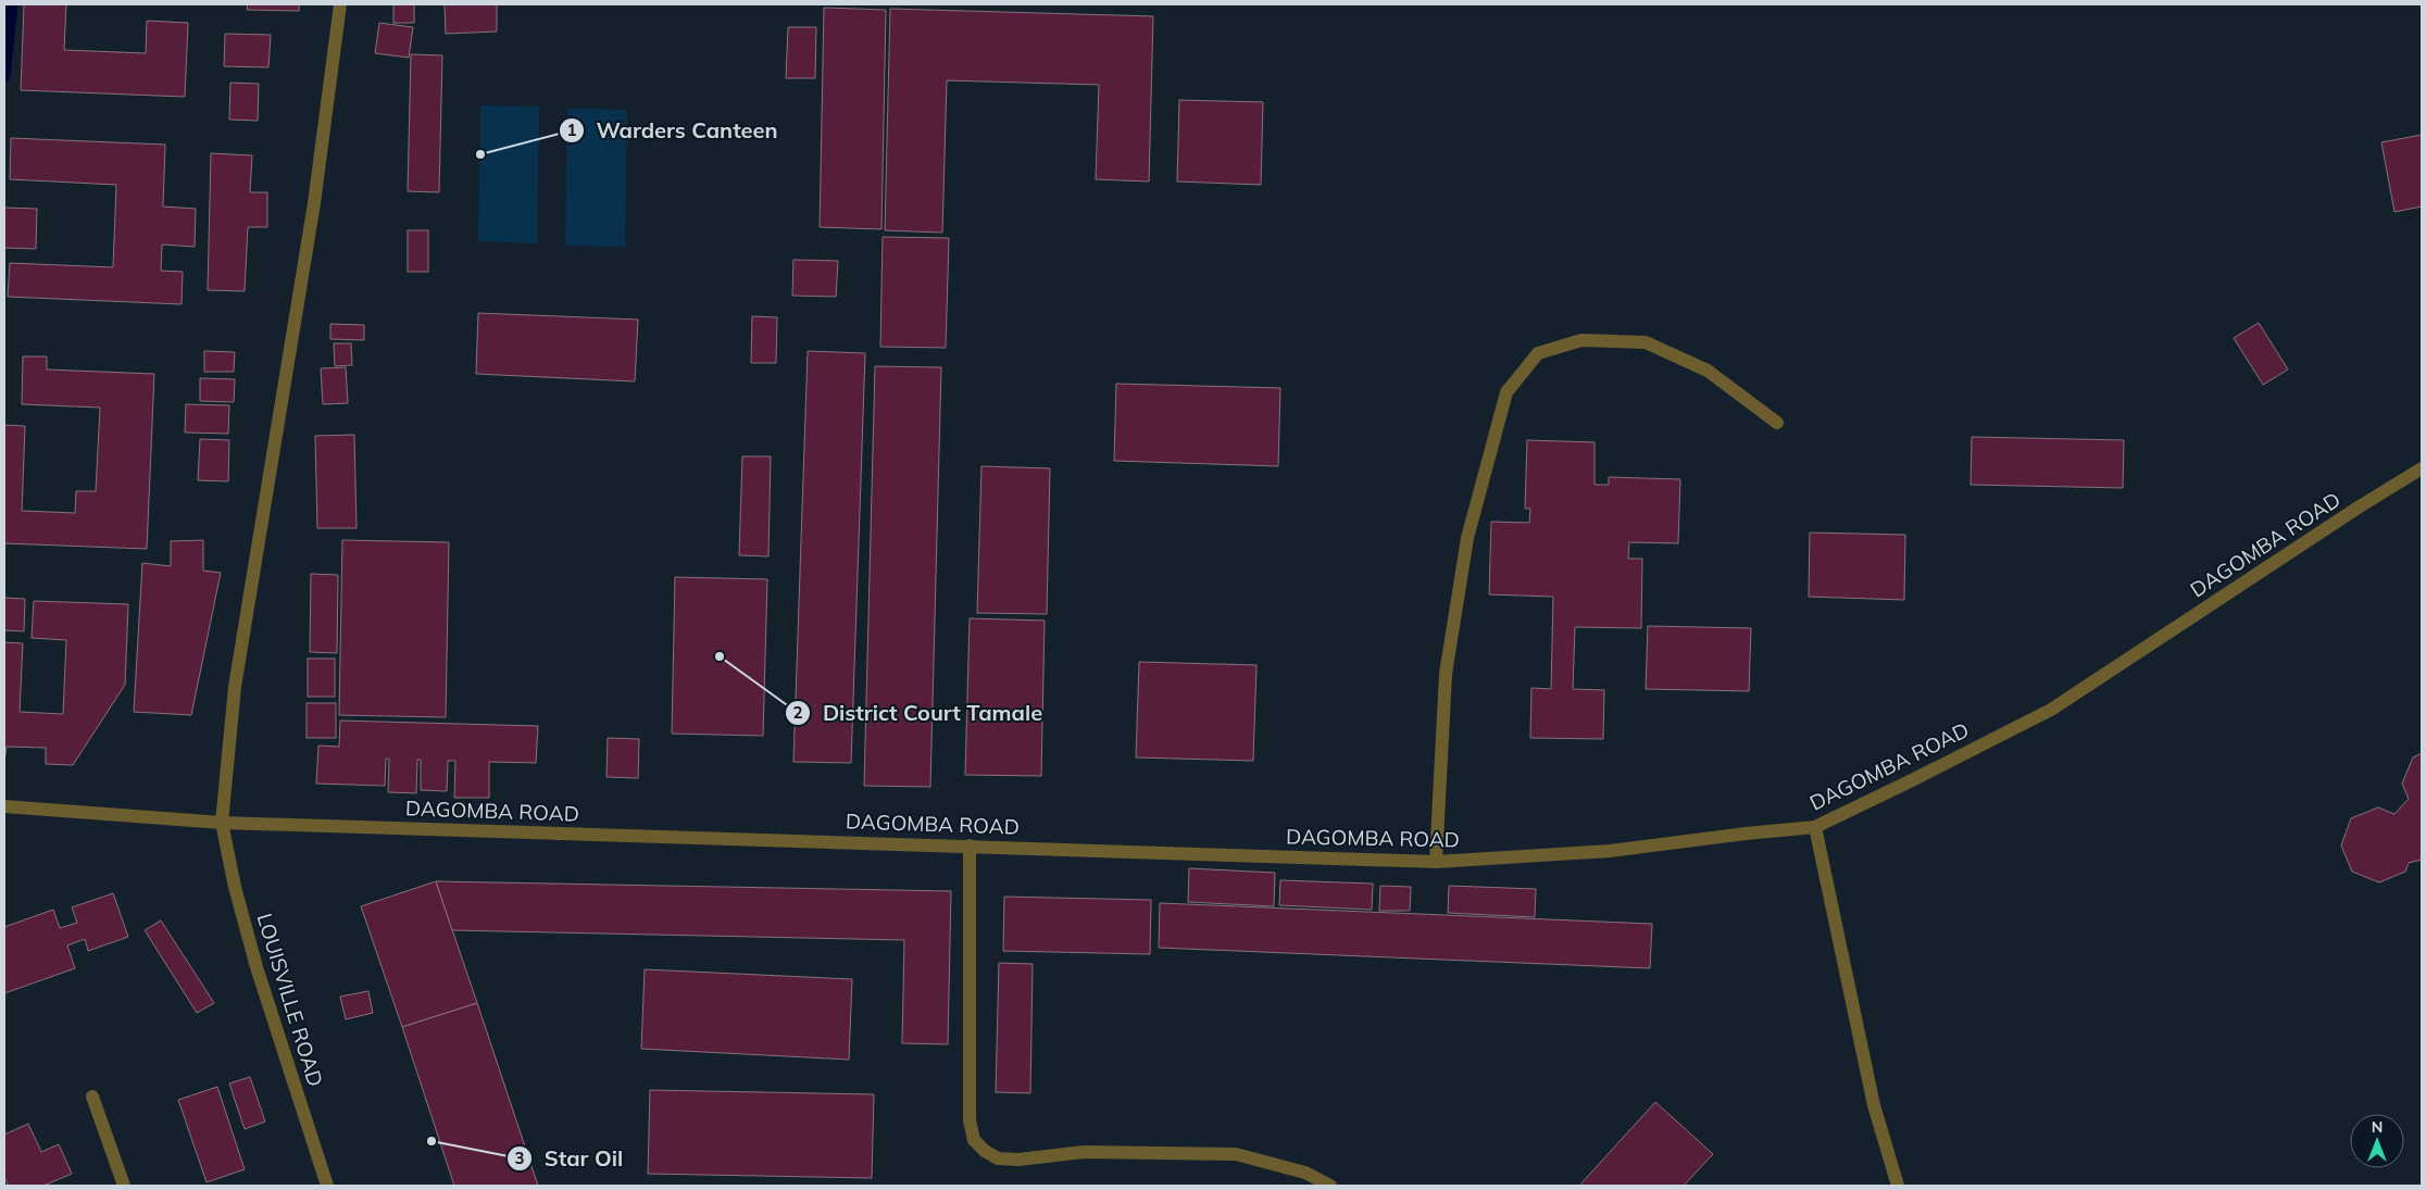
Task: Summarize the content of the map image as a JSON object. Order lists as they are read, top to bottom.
{
  "streets": {
    "street": ["DAGOMBA ROAD", "LOUISVILLE ROAD"]
  },
  "crossings": [
    ["DAGOMBA ROAD", "LOUISVILLE ROAD"]
  ],
  "places": ["Warders Canteen", "District Court Tamale", "Star Oil"],
  "north": "top"
}
